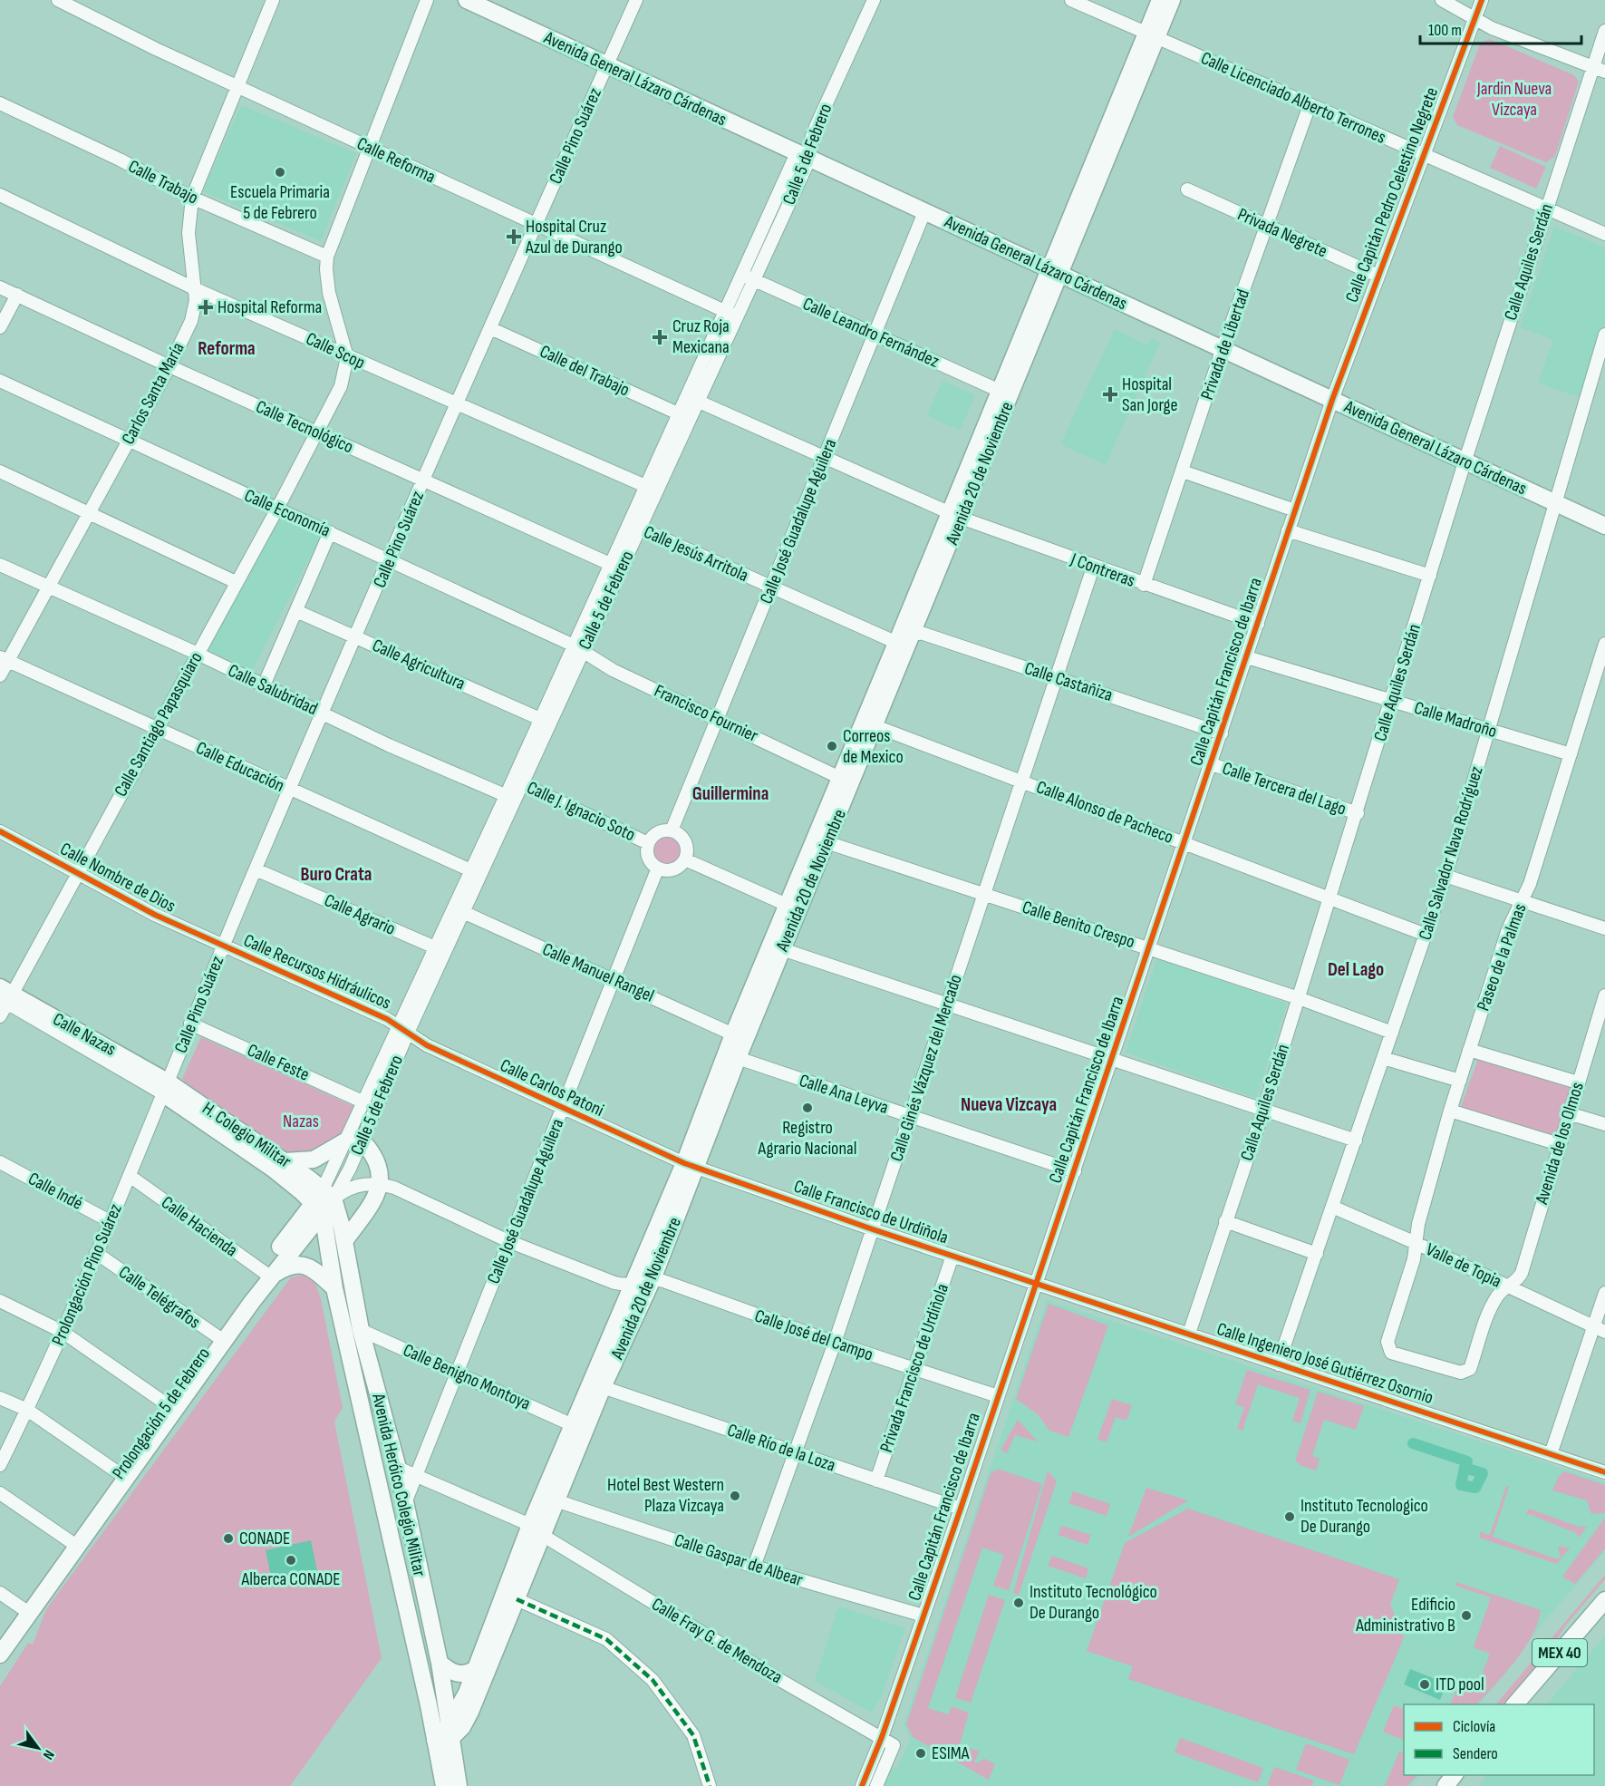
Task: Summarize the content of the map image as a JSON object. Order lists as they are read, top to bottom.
{
  "streets": {
    "main road": [
      "Avenida General Lázaro Cárdenas",
      "Avenida 20 de Noviembre",
      "Calle Nazas",
      "H. Colegio Militar",
      "Prolongación 5 de Febrero",
      "Avenida Heróico Colegio Militar",
      "MEX 40"
    ],
    "street": [
      "Calle Licenciado Alberto Terrones",
      "Calle Pino Suárez",
      "Calle 5 de Febrero",
      "Calle Reforma",
      "Calle Trabajo",
      "Calle Capitán Pedro Celestino Negrete",
      "Privada Negrete",
      "Calle Aquiles Serdán",
      "Calle Leandro Fernández",
      "Privada de Libertad",
      "Calle Scop",
      "Calle del Trabajo",
      "Carlos Santa María",
      "Calle Tecnológico",
      "Calle Economía",
      "Calle José Guadalupe Aguilera",
      "Calle Jesús Arritola",
      "J Contreras",
      "Calle Agricultura",
      "Calle Capitán Francisco de Ibarra",
      "Calle Castañiza",
      "Calle Salubridad",
      "Francisco Fournier",
      "Calle Madroño",
      "Calle Santiago Papasquiaro",
      "Calle Educación",
      "Calle Tercera del Lago",
      "Calle J. Ignacio Soto",
      "Calle Alonso de Pacheco",
      "Calle Salvador Nava Rodríguez",
      "Calle Nombre de Dios",
      "Calle Agrario",
      "Calle Benito Crespo",
      "Paseo de la Palmas",
      "Calle Recursos Hidráulicos",
      "Calle Manuel Rangel",
      "Calle Feste",
      "Calle Ginés Vázquez del Mercado",
      "Calle Carlos Patoni",
      "Calle Ana Leyva",
      "Avenida de los Olmos",
      "Calle Indé",
      "Calle Francisco de Urdiñola",
      "Calle Hacienda",
      "Valle de Topia",
      "Prolongación Pino Suárez",
      "Calle Telégrafos",
      "Calle José del Campo",
      "Calle Ingeniero José Gutiérrez Osornio",
      "Privada Francisco de Urdiñola",
      "Calle Benigno Montoya",
      "Calle Río de la Loza",
      "Calle Gaspar de Albear",
      "Calle Fray G. de Mendoza"
    ]
  },
  "crossings": [
    ["Avenida General Lázaro Cárdenas", "Calle Pino Suárez"],
    ["Avenida General Lázaro Cárdenas", "Calle 5 de Febrero"],
    ["Avenida General Lázaro Cárdenas", "Calle Capitán Pedro Celestino Negrete"],
    ["Avenida General Lázaro Cárdenas", "Calle Aquiles Serdán"],
    ["Avenida General Lázaro Cárdenas", "Privada de Libertad"],
    ["Avenida General Lázaro Cárdenas", "Avenida 20 de Noviembre"],
    ["Avenida General Lázaro Cárdenas", "Calle José Guadalupe Aguilera"],
    ["Avenida General Lázaro Cárdenas", "Calle Capitán Francisco de Ibarra"],
    ["Avenida General Lázaro Cárdenas", "Calle Salvador Nava Rodríguez"],
    ["Calle Licenciado Alberto Terrones", "Calle Capitán Pedro Celestino Negrete"],
    ["Calle Licenciado Alberto Terrones", "Calle Aquiles Serdán"],
    ["Calle Licenciado Alberto Terrones", "Privada de Libertad"],
    ["Calle Licenciado Alberto Terrones", "Avenida 20 de Noviembre"],
    ["Calle Pino Suárez", "Calle Reforma"],
    ["Calle Pino Suárez", "Calle Scop"],
    ["Calle Pino Suárez", "Calle del Trabajo"],
    ["Calle Pino Suárez", "Calle Tecnológico"],
    ["Calle Pino Suárez", "Calle Economía"],
    ["Calle Pino Suárez", "Calle Agricultura"],
    ["Calle Pino Suárez", "Calle Salubridad"],
    ["Calle Pino Suárez", "Calle Educación"],
    ["Calle Pino Suárez", "Calle Nombre de Dios"],
    ["Calle Pino Suárez", "Calle Agrario"],
    ["Calle Pino Suárez", "Calle Recursos Hidráulicos"],
    ["Calle Pino Suárez", "Calle Nazas"],
    ["Calle Pino Suárez", "Calle Feste"],
    ["Calle Pino Suárez", "H. Colegio Militar"],
    ["Calle Pino Suárez", "Prolongación Pino Suárez"],
    ["Calle 5 de Febrero", "Calle Reforma"],
    ["Calle 5 de Febrero", "Calle Leandro Fernández"],
    ["Calle 5 de Febrero", "Calle Scop"],
    ["Calle 5 de Febrero", "Calle del Trabajo"],
    ["Calle 5 de Febrero", "Calle Tecnológico"],
    ["Calle 5 de Febrero", "Calle Economía"],
    ["Calle 5 de Febrero", "Calle Jesús Arritola"],
    ["Calle 5 de Febrero", "J Contreras"],
    ["Calle 5 de Febrero", "Calle Agricultura"],
    ["Calle 5 de Febrero", "Calle Salubridad"],
    ["Calle 5 de Febrero", "Francisco Fournier"],
    ["Calle 5 de Febrero", "Calle Educación"],
    ["Calle 5 de Febrero", "Calle J. Ignacio Soto"],
    ["Calle 5 de Febrero", "Calle Agrario"],
    ["Calle 5 de Febrero", "Calle Recursos Hidráulicos"],
    ["Calle 5 de Febrero", "Calle Manuel Rangel"],
    ["Calle 5 de Febrero", "Calle Feste"],
    ["Calle 5 de Febrero", "Calle Carlos Patoni"],
    ["Calle 5 de Febrero", "H. Colegio Militar"],
    ["Calle 5 de Febrero", "Prolongación 5 de Febrero"],
    ["Calle 5 de Febrero", "Avenida Heróico Colegio Militar"],
    ["Calle Reforma", "Carlos Santa María"],
    ["Calle Trabajo", "Carlos Santa María"],
    ["Calle Capitán Pedro Celestino Negrete", "Privada Negrete"],
    ["Calle Capitán Pedro Celestino Negrete", "Calle Capitán Francisco de Ibarra"],
    ["Privada Negrete", "Privada de Libertad"],
    ["Calle Aquiles Serdán", "Calle Madroño"],
    ["Calle Aquiles Serdán", "Calle Tercera del Lago"],
    ["Calle Aquiles Serdán", "Calle Alonso de Pacheco"],
    ["Calle Aquiles Serdán", "Calle Benito Crespo"],
    ["Calle Aquiles Serdán", "Calle Ingeniero José Gutiérrez Osornio"],
    ["Calle Leandro Fernández", "Avenida 20 de Noviembre"],
    ["Calle Leandro Fernández", "Calle José Guadalupe Aguilera"],
    ["Privada de Libertad", "J Contreras"],
    ["Calle Scop", "Carlos Santa María"],
    ["Calle Scop", "Calle Santiago Papasquiaro"],
    ["Carlos Santa María", "Calle Tecnológico"],
    ["Carlos Santa María", "Calle Economía"],
    ["Carlos Santa María", "Calle Salubridad"],
    ["Carlos Santa María", "Calle Educación"],
    ["Calle Tecnológico", "Calle Santiago Papasquiaro"],
    ["Avenida 20 de Noviembre", "Calle Jesús Arritola"],
    ["Avenida 20 de Noviembre", "J Contreras"],
    ["Avenida 20 de Noviembre", "Calle Castañiza"],
    ["Avenida 20 de Noviembre", "Francisco Fournier"],
    ["Avenida 20 de Noviembre", "Calle Alonso de Pacheco"],
    ["Avenida 20 de Noviembre", "Calle Benito Crespo"],
    ["Avenida 20 de Noviembre", "Calle Manuel Rangel"],
    ["Avenida 20 de Noviembre", "Calle Carlos Patoni"],
    ["Avenida 20 de Noviembre", "Calle Ana Leyva"],
    ["Avenida 20 de Noviembre", "Calle Francisco de Urdiñola"],
    ["Avenida 20 de Noviembre", "Calle José del Campo"],
    ["Avenida 20 de Noviembre", "Calle Benigno Montoya"],
    ["Avenida 20 de Noviembre", "Calle Río de la Loza"],
    ["Avenida 20 de Noviembre", "Avenida Heróico Colegio Militar"],
    ["Avenida 20 de Noviembre", "Calle Gaspar de Albear"],
    ["Avenida 20 de Noviembre", "Calle Fray G. de Mendoza"],
    ["Calle Economía", "Francisco Fournier"],
    ["Calle Economía", "Calle Santiago Papasquiaro"],
    ["Calle José Guadalupe Aguilera", "Calle Jesús Arritola"],
    ["Calle José Guadalupe Aguilera", "J Contreras"],
    ["Calle José Guadalupe Aguilera", "Francisco Fournier"],
    ["Calle José Guadalupe Aguilera", "Calle J. Ignacio Soto"],
    ["Calle José Guadalupe Aguilera", "Calle Manuel Rangel"],
    ["Calle José Guadalupe Aguilera", "Calle Carlos Patoni"],
    ["Calle José Guadalupe Aguilera", "Calle Benigno Montoya"],
    ["Calle José Guadalupe Aguilera", "Avenida Heróico Colegio Militar"],
    ["Calle José Guadalupe Aguilera", "Calle Fray G. de Mendoza"],
    ["J Contreras", "Calle Capitán Francisco de Ibarra"],
    ["J Contreras", "Calle Ginés Vázquez del Mercado"],
    ["Calle Capitán Francisco de Ibarra", "Calle Castañiza"],
    ["Calle Capitán Francisco de Ibarra", "Calle Madroño"],
    ["Calle Capitán Francisco de Ibarra", "Calle Tercera del Lago"],
    ["Calle Capitán Francisco de Ibarra", "Calle Alonso de Pacheco"],
    ["Calle Capitán Francisco de Ibarra", "Calle Benito Crespo"],
    ["Calle Capitán Francisco de Ibarra", "Calle Ana Leyva"],
    ["Calle Capitán Francisco de Ibarra", "Calle Francisco de Urdiñola"],
    ["Calle Capitán Francisco de Ibarra", "Calle José del Campo"],
    ["Calle Capitán Francisco de Ibarra", "Calle Ingeniero José Gutiérrez Osornio"],
    ["Calle Capitán Francisco de Ibarra", "Calle Río de la Loza"],
    ["Calle Capitán Francisco de Ibarra", "Calle Gaspar de Albear"],
    ["Calle Capitán Francisco de Ibarra", "Calle Fray G. de Mendoza"],
    ["Calle Castañiza", "Calle Ginés Vázquez del Mercado"],
    ["Calle Salubridad", "Calle Santiago Papasquiaro"],
    ["Calle Madroño", "Calle Salvador Nava Rodríguez"],
    ["Calle Madroño", "Paseo de la Palmas"],
    ["Calle Santiago Papasquiaro", "Calle Educación"],
    ["Calle Santiago Papasquiaro", "Calle Nombre de Dios"],
    ["Calle Santiago Papasquiaro", "Calle Nazas"],
    ["Calle Alonso de Pacheco", "Calle Salvador Nava Rodríguez"],
    ["Calle Alonso de Pacheco", "Calle Ginés Vázquez del Mercado"],
    ["Calle Salvador Nava Rodríguez", "Calle Benito Crespo"],
    ["Calle Salvador Nava Rodríguez", "Valle de Topia"],
    ["Calle Salvador Nava Rodríguez", "Calle Ingeniero José Gutiérrez Osornio"],
    ["Calle Nombre de Dios", "Calle Recursos Hidráulicos"],
    ["Calle Benito Crespo", "Calle Ginés Vázquez del Mercado"],
    ["Paseo de la Palmas", "Avenida de los Olmos"],
    ["Paseo de la Palmas", "Valle de Topia"],
    ["Calle Recursos Hidráulicos", "Calle Carlos Patoni"],
    ["Calle Nazas", "H. Colegio Militar"],
    ["Calle Nazas", "Prolongación Pino Suárez"],
    ["Calle Ginés Vázquez del Mercado", "Calle Ana Leyva"],
    ["Calle Ginés Vázquez del Mercado", "Calle Francisco de Urdiñola"],
    ["Calle Ginés Vázquez del Mercado", "Calle José del Campo"],
    ["Calle Ginés Vázquez del Mercado", "Calle Río de la Loza"],
    ["Calle Ginés Vázquez del Mercado", "Calle Gaspar de Albear"],
    ["Calle Carlos Patoni", "Calle Francisco de Urdiñola"],
    ["H. Colegio Militar", "Prolongación Pino Suárez"],
    ["H. Colegio Militar", "Prolongación 5 de Febrero"],
    ["H. Colegio Militar", "Avenida Heróico Colegio Militar"],
    ["Avenida de los Olmos", "Valle de Topia"],
    ["Calle Indé", "Prolongación Pino Suárez"],
    ["Calle Francisco de Urdiñola", "Calle Ingeniero José Gutiérrez Osornio"],
    ["Calle Francisco de Urdiñola", "Privada Francisco de Urdiñola"],
    ["Calle Hacienda", "Prolongación Pino Suárez"],
    ["Calle Hacienda", "Prolongación 5 de Febrero"],
    ["Prolongación Pino Suárez", "Calle Telégrafos"],
    ["Calle Telégrafos", "Prolongación 5 de Febrero"],
    ["Calle José del Campo", "Privada Francisco de Urdiñola"],
    ["Privada Francisco de Urdiñola", "Calle Río de la Loza"],
    ["Calle Benigno Montoya", "Avenida Heróico Colegio Militar"],
    ["Prolongación 5 de Febrero", "Avenida Heróico Colegio Militar"],
    ["Avenida Heróico Colegio Militar", "Calle Fray G. de Mendoza"]
  ],
  "districts": [
    "Reforma",
    "Guillermina",
    "Buro Crata",
    "Del Lago",
    "Nueva Vizcaya"
  ],
  "parks": ["Jardin Nueva Vizcaya", "Nazas"],
  "places": {
    "other": [
      "Escuela Primaria 5 de Febrero",
      "Correos de Mexico",
      "Registro Agrario Nacional",
      "Hotel Best Western Plaza Vizcaya",
      "Instituto Tecnologico De Durango",
      "CONADE",
      "Alberca CONADE",
      "Instituto Tecnológico De Durango",
      "Edificio Administrativo B",
      "ITD pool",
      "ESIMA"
    ],
    "health": [
      "Hospital Cruz Azul de Durango",
      "Hospital Reforma",
      "Cruz Roja Mexicana",
      "Hospital San Jorge"
    ]
  },
  "legend": ["Ciclovía", "Sendero"],
  "scale_bar": "100 m",
  "north": "bottom right"
}
